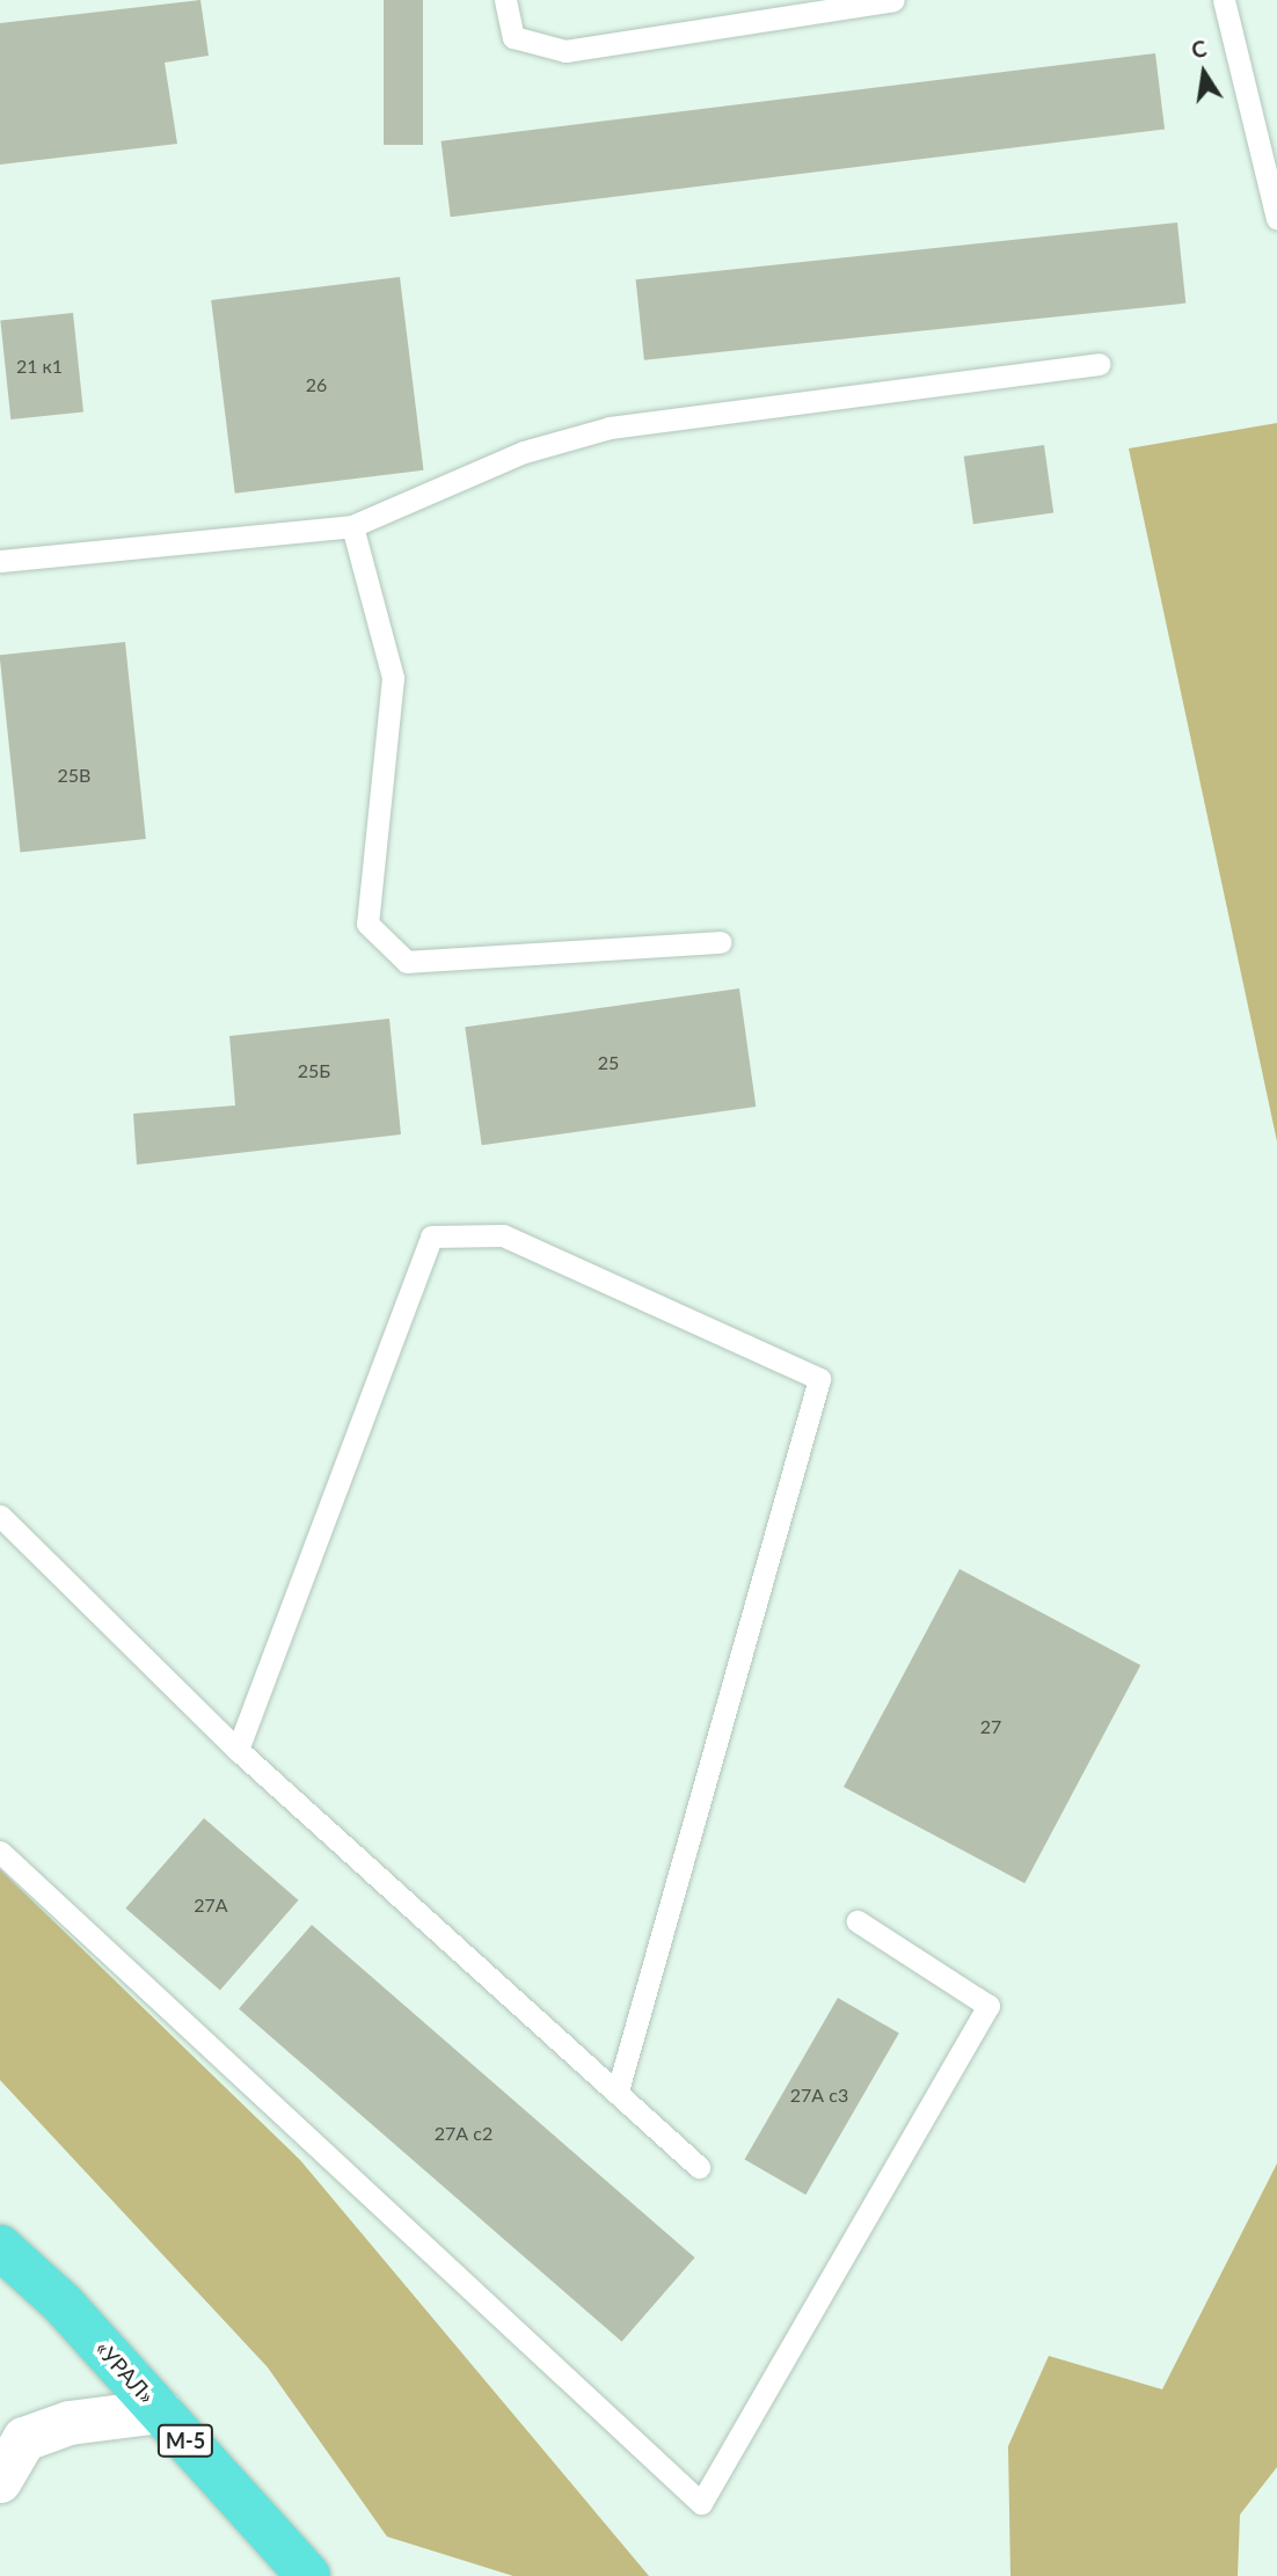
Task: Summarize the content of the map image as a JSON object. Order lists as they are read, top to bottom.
{
  "streets": {
    "highway": ["«УРАЛ»", "М-5"]
  },
  "house_numbers": [
    "21 к1",
    "26",
    "25В",
    "25",
    "25Б",
    "27",
    "27А",
    "27А с3",
    "27А с2"
  ],
  "north": "top"
}
